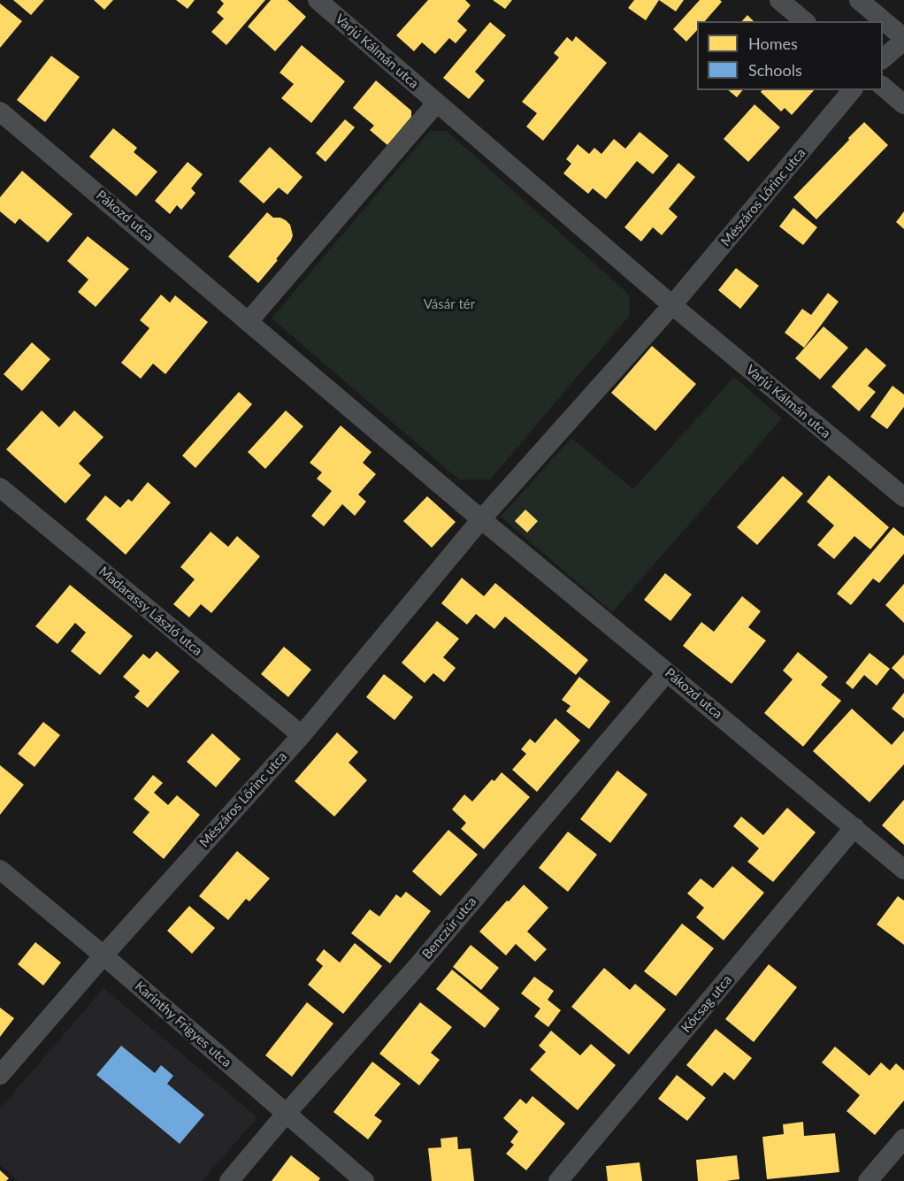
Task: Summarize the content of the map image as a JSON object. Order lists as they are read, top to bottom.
{
  "streets": {
    "street": [
      "Varjú Kálmán utca",
      "Mészáros Lőrinc utca",
      "Pákozd utca",
      "Madarassy László utca",
      "Benczúr utca",
      "Kócsag utca",
      "Karinthy Frigyes utca"
    ]
  },
  "crossings": [
    ["Varjú Kálmán utca", "Mészáros Lőrinc utca"],
    ["Mészáros Lőrinc utca", "Pákozd utca"],
    ["Mészáros Lőrinc utca", "Madarassy László utca"],
    ["Mészáros Lőrinc utca", "Karinthy Frigyes utca"],
    ["Pákozd utca", "Benczúr utca"],
    ["Pákozd utca", "Kócsag utca"],
    ["Benczúr utca", "Karinthy Frigyes utca"]
  ],
  "parks": ["Vásár tér"],
  "legend": ["Homes", "Schools"]
}
